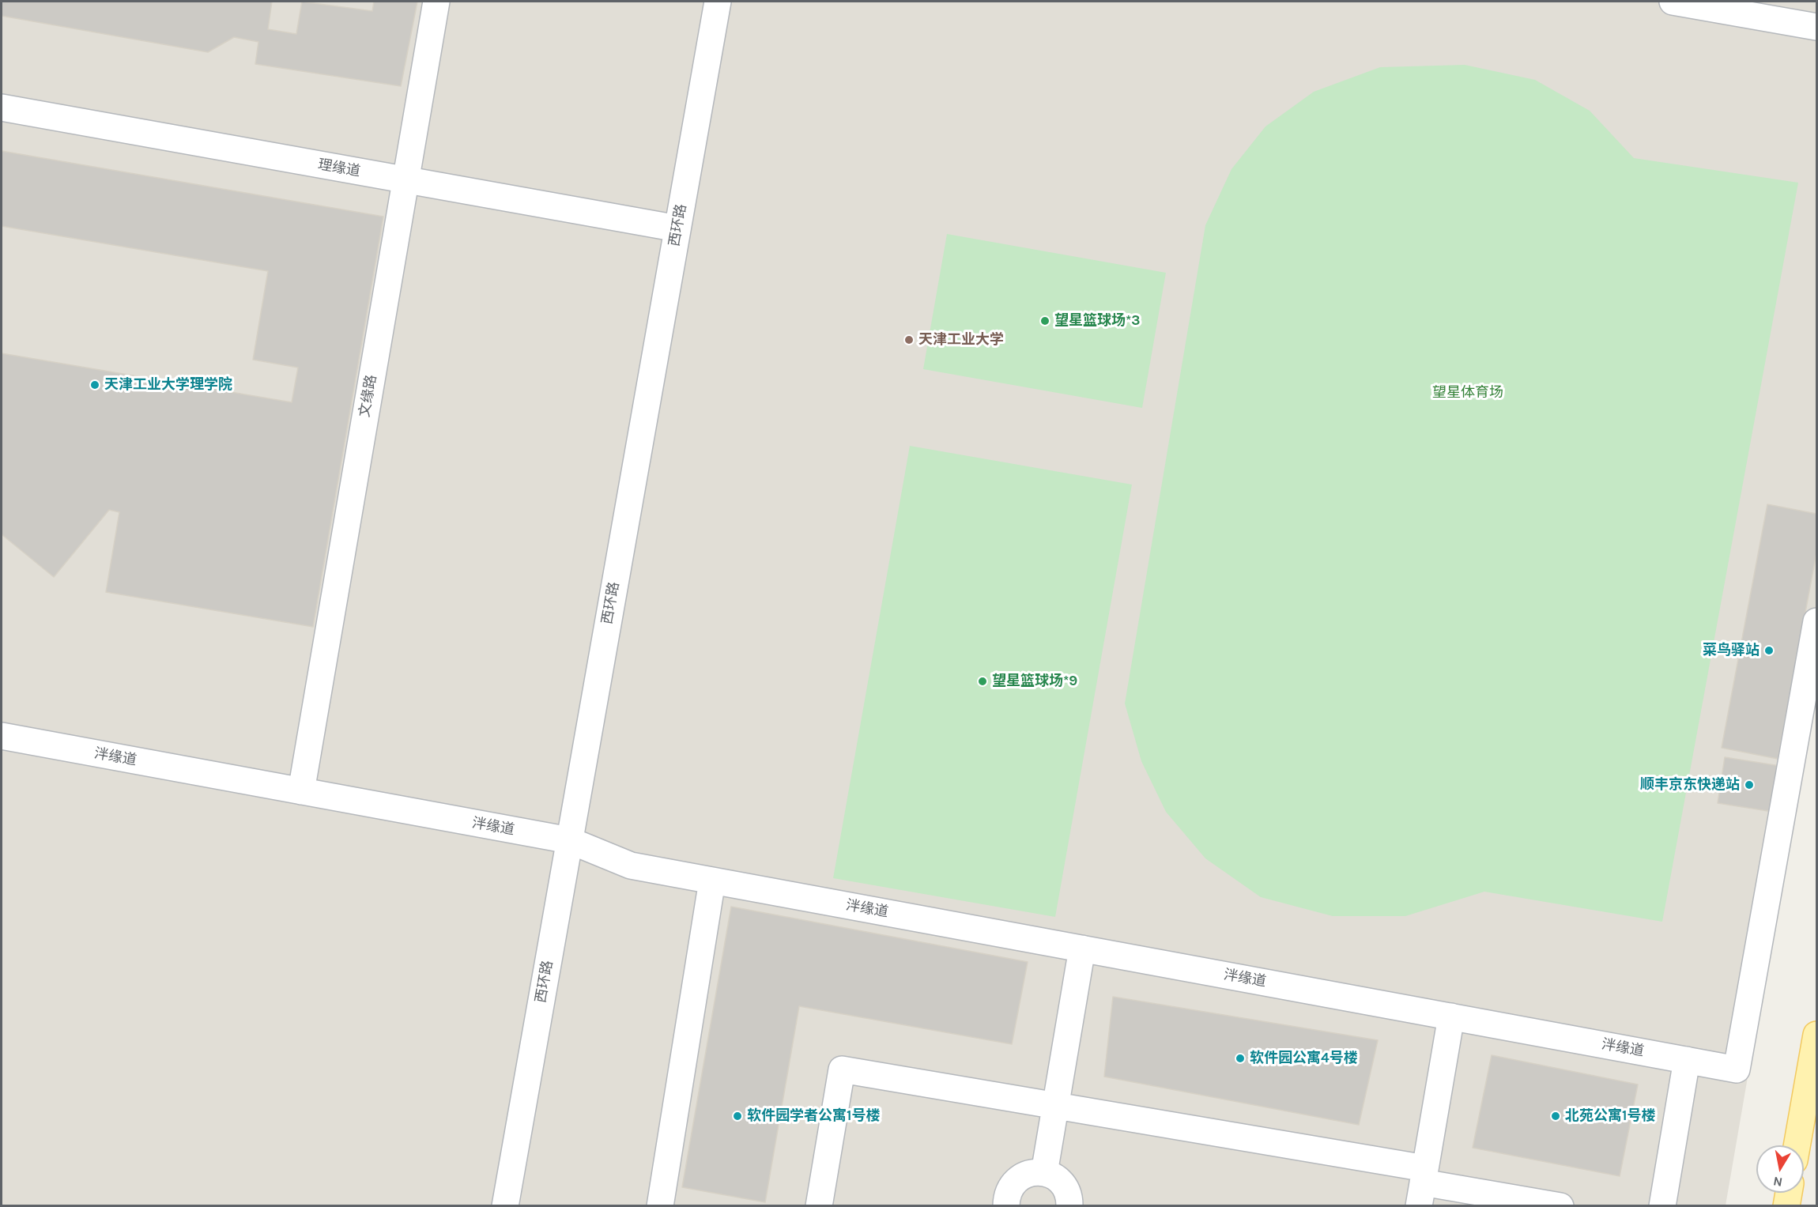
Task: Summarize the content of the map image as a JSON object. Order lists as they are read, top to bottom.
{
  "streets": {
    "street": [
      "理缘道",
      "西环路",
      "文缘路",
      "泮缘道"
    ]
  },
  "crossings": [
    ["理缘道", "西环路"],
    ["理缘道", "文缘路"],
    ["西环路", "泮缘道"],
    ["文缘路", "泮缘道"]
  ],
  "parks": ["望星体育场"],
  "places": [
    "望星篮球场*3",
    "天津工业大学",
    "天津工业大学理学院",
    "菜鸟驿站",
    "望星篮球场*9",
    "顺丰京东快递站",
    "软件园公寓4号楼",
    "软件园学者公寓1号楼",
    "北苑公寓1号楼"
  ],
  "north": "bottom"
}
